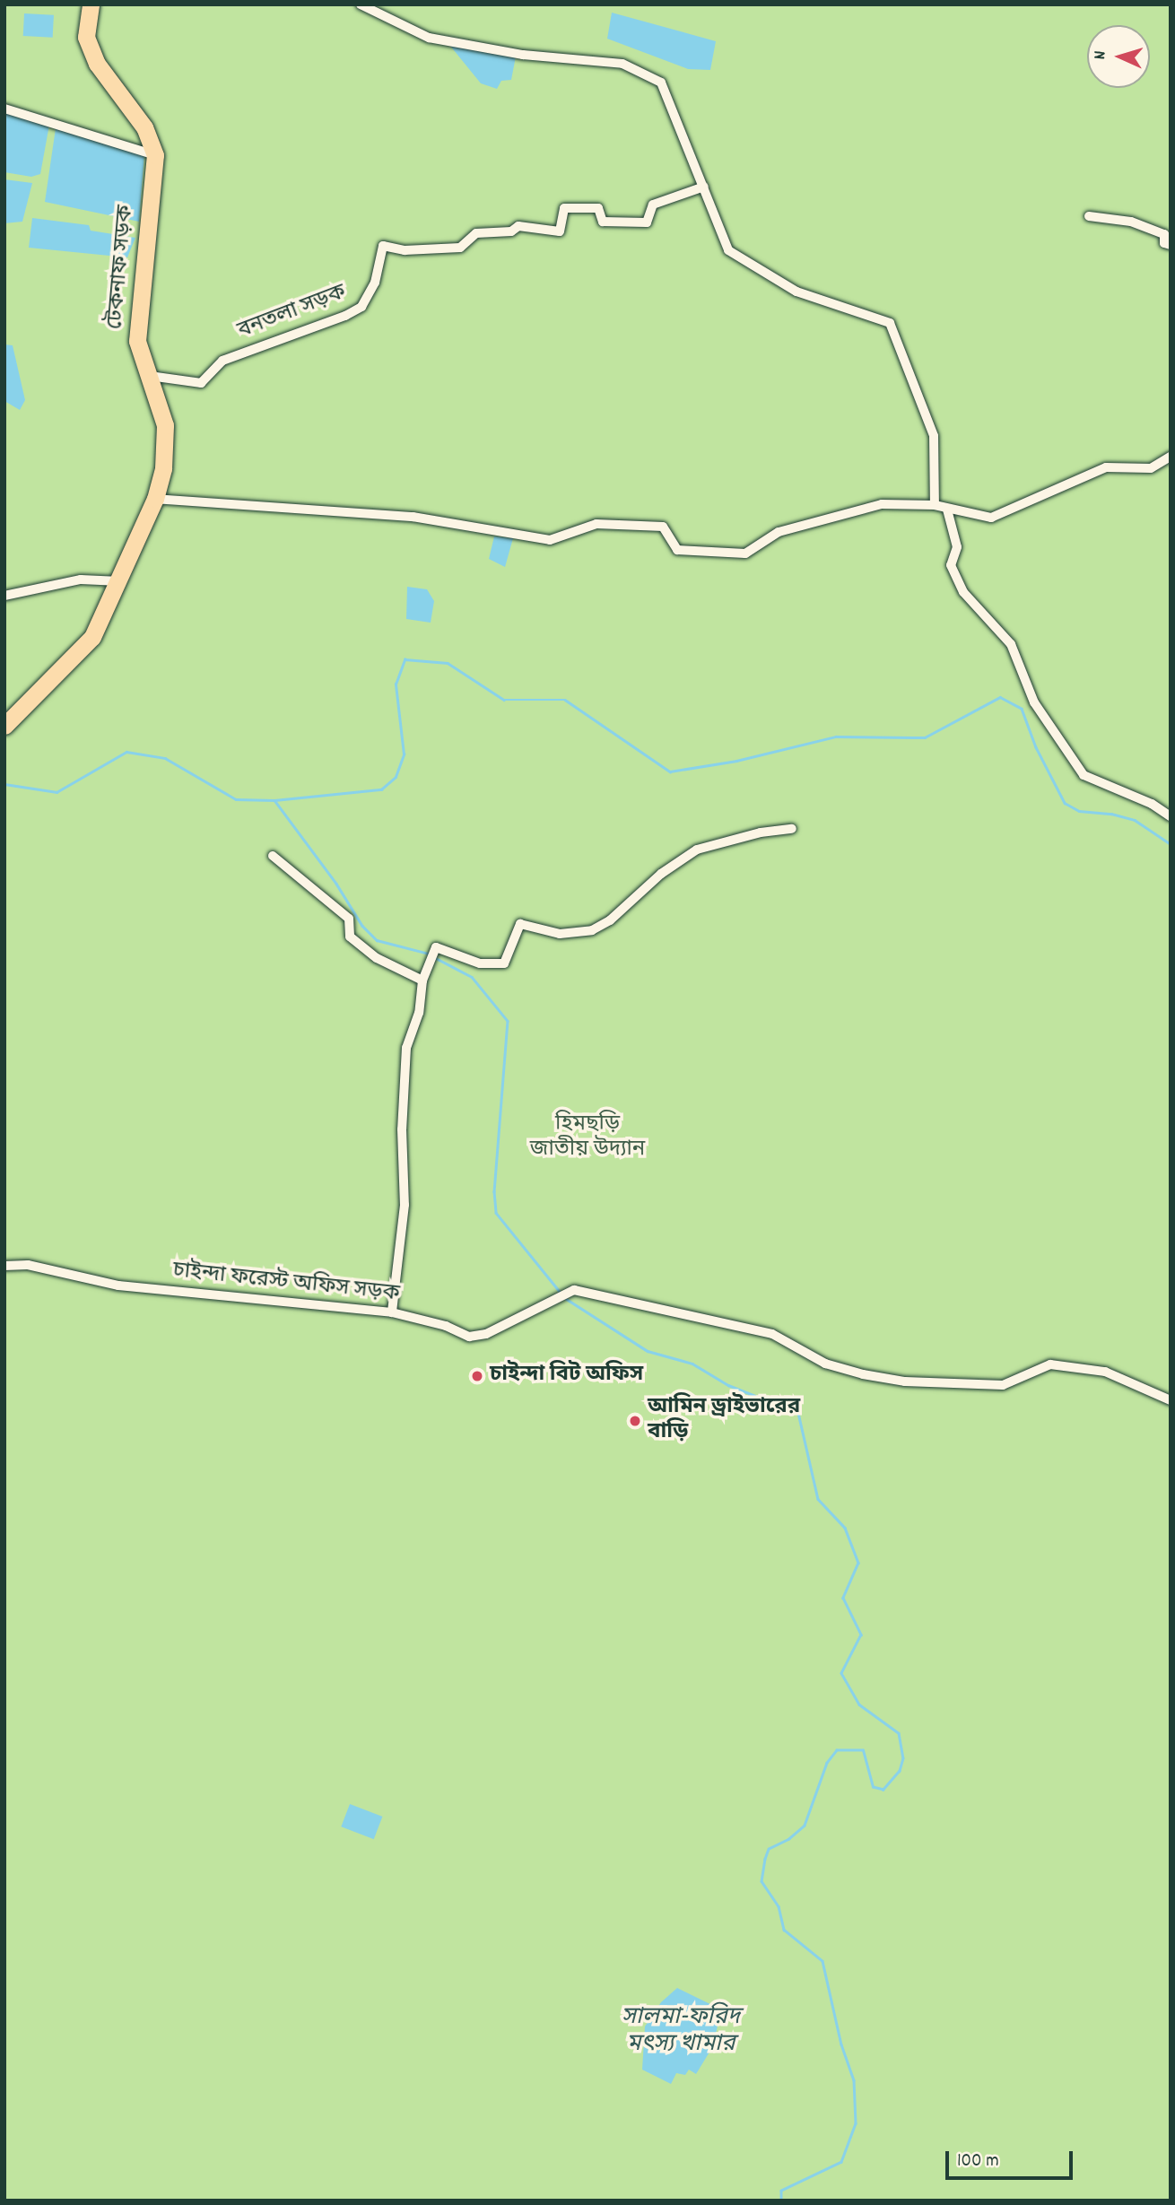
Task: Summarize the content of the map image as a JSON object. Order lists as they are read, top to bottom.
{
  "streets": {
    "highway": ["টেকনাফ সড়ক"],
    "street": ["বনতলা সড়ক", "চাইন্দা ফরেস্ট অফিস সড়ক"]
  },
  "crossings": [
    ["টেকনাফ সড়ক", "বনতলা সড়ক"]
  ],
  "water": ["সালমা-ফরিদ মৎস্য খামার"],
  "parks": ["হিমছড়ি জাতীয় উদ্যান"],
  "places": ["চাইন্দা বিট অফিস", "আমিন ড্রাইভারের বাড়ি"],
  "scale_bar": "100 m",
  "north": "left"
}
